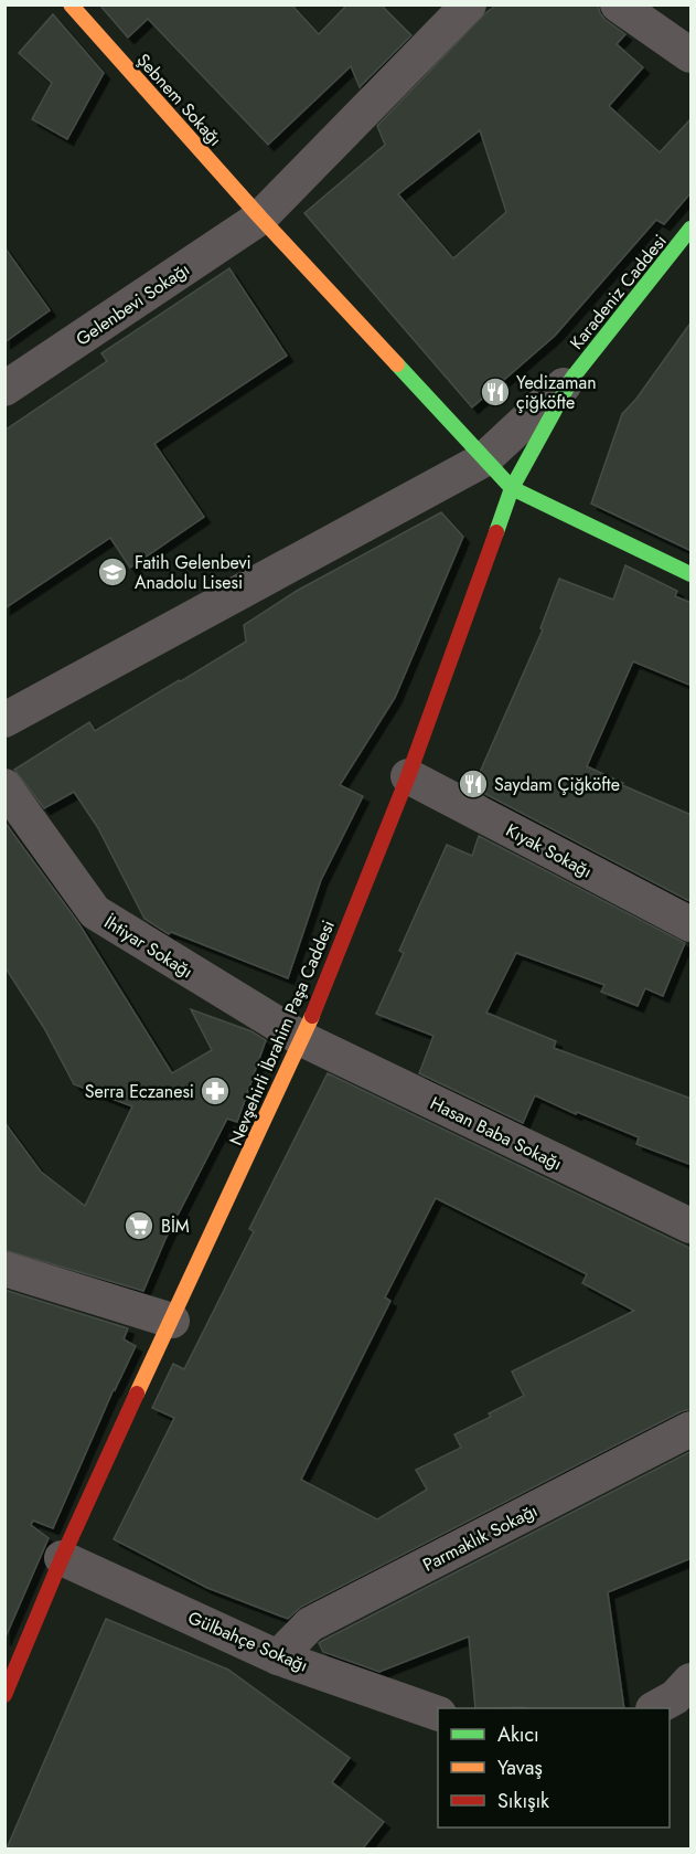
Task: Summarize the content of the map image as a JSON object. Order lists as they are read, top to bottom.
{
  "streets": {
    "street": [
      "Şebnem Sokağı",
      "Karadeniz Caddesi",
      "Gelenbevi Sokağı",
      "Kıyak Sokağı",
      "İhtiyar Sokağı",
      "Nevşehirli İbrahim Paşa Caddesi",
      "Hasan Baba Sokağı",
      "Parmaklık Sokağı",
      "Gülbahçe Sokağı"
    ]
  },
  "crossings": [
    ["Şebnem Sokağı", "Gelenbevi Sokağı"],
    ["Şebnem Sokağı", "Nevşehirli İbrahim Paşa Caddesi"],
    ["Karadeniz Caddesi", "Nevşehirli İbrahim Paşa Caddesi"],
    ["Kıyak Sokağı", "Nevşehirli İbrahim Paşa Caddesi"],
    ["İhtiyar Sokağı", "Nevşehirli İbrahim Paşa Caddesi"],
    ["İhtiyar Sokağı", "Hasan Baba Sokağı"],
    ["Nevşehirli İbrahim Paşa Caddesi", "Hasan Baba Sokağı"],
    ["Nevşehirli İbrahim Paşa Caddesi", "Gülbahçe Sokağı"],
    ["Parmaklık Sokağı", "Gülbahçe Sokağı"]
  ],
  "places": {
    "restaurant": ["Yedizaman çiğköfte", "Saydam Çiğköfte"],
    "school or university": ["Fatih Gelenbevi Anadolu Lisesi"],
    "pharmacy": ["Serra Eczanesi"],
    "supermarket": ["BİM"]
  },
  "legend": ["Akıcı", "Yavaş", "Sıkışık"]
}
